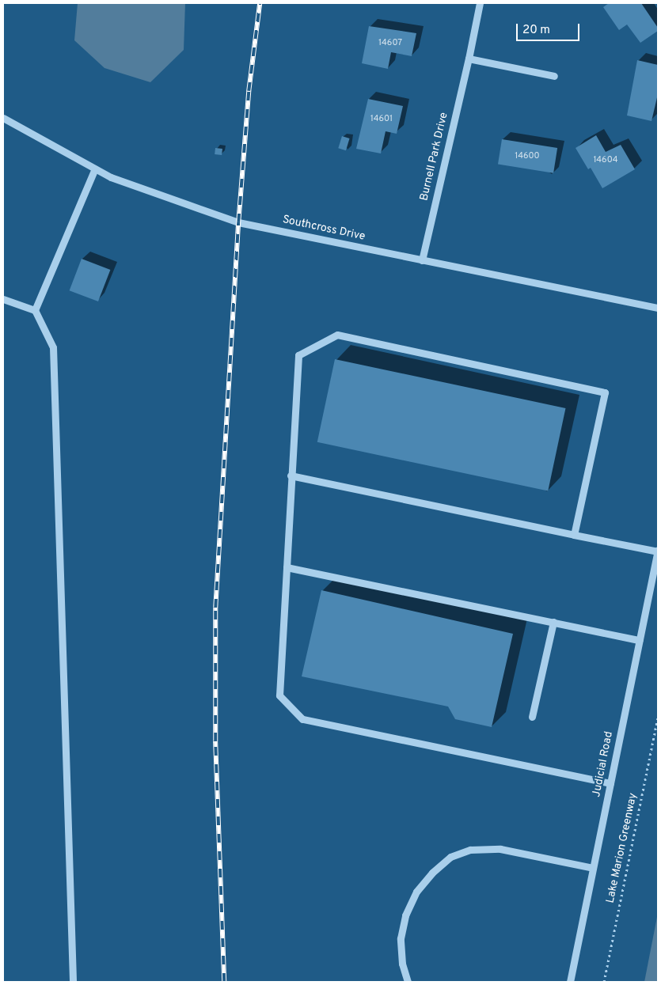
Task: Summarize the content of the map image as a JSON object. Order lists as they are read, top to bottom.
{
  "streets": {
    "street": ["Burnell Park Drive", "Southcross Drive", "Judicial Road"],
    "path": ["Lake Marion Greenway"]
  },
  "crossings": [
    ["Burnell Park Drive", "Southcross Drive"]
  ],
  "house_numbers": [
    "14607",
    "14601",
    "14600",
    "14604"
  ],
  "scale_bar": "20 m"
}
